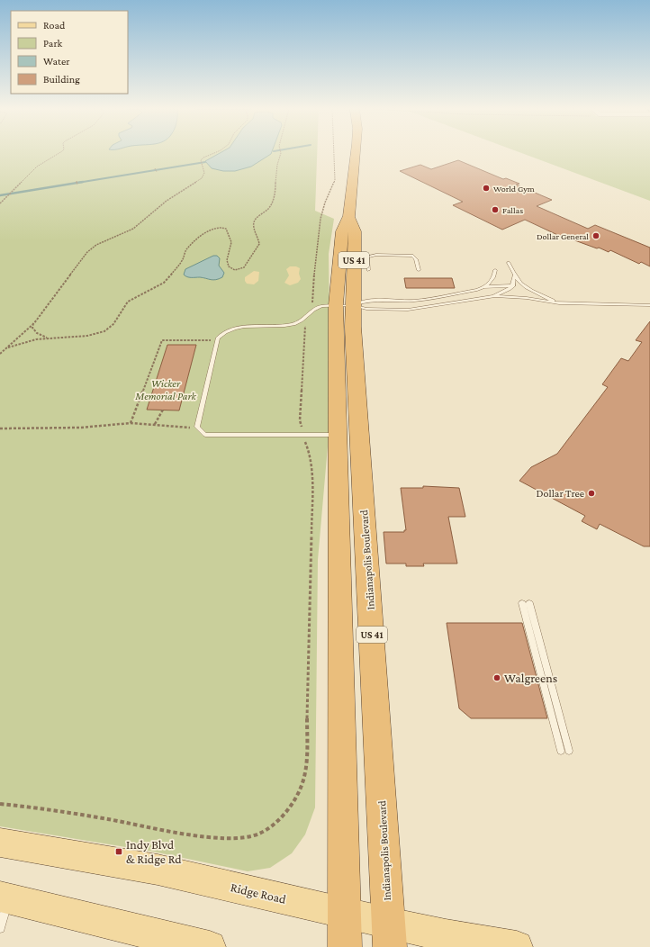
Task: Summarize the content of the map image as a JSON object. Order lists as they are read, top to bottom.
{
  "streets": {
    "highway": ["US 41", "Indianapolis Boulevard"],
    "main road": ["Ridge Road"]
  },
  "crossings": [
    ["Indianapolis Boulevard", "Ridge Road"]
  ],
  "parks": ["Wicker Memorial Park"],
  "places": {
    "other": [
      "World Gym",
      "Fallas",
      "Dollar General",
      "Dollar Tree",
      "Walgreens"
    ],
    "transit": ["Indy Blvd & Ridge Rd"]
  },
  "legend": [
    "Road",
    "Park",
    "Water",
    "Building"
  ]
}
